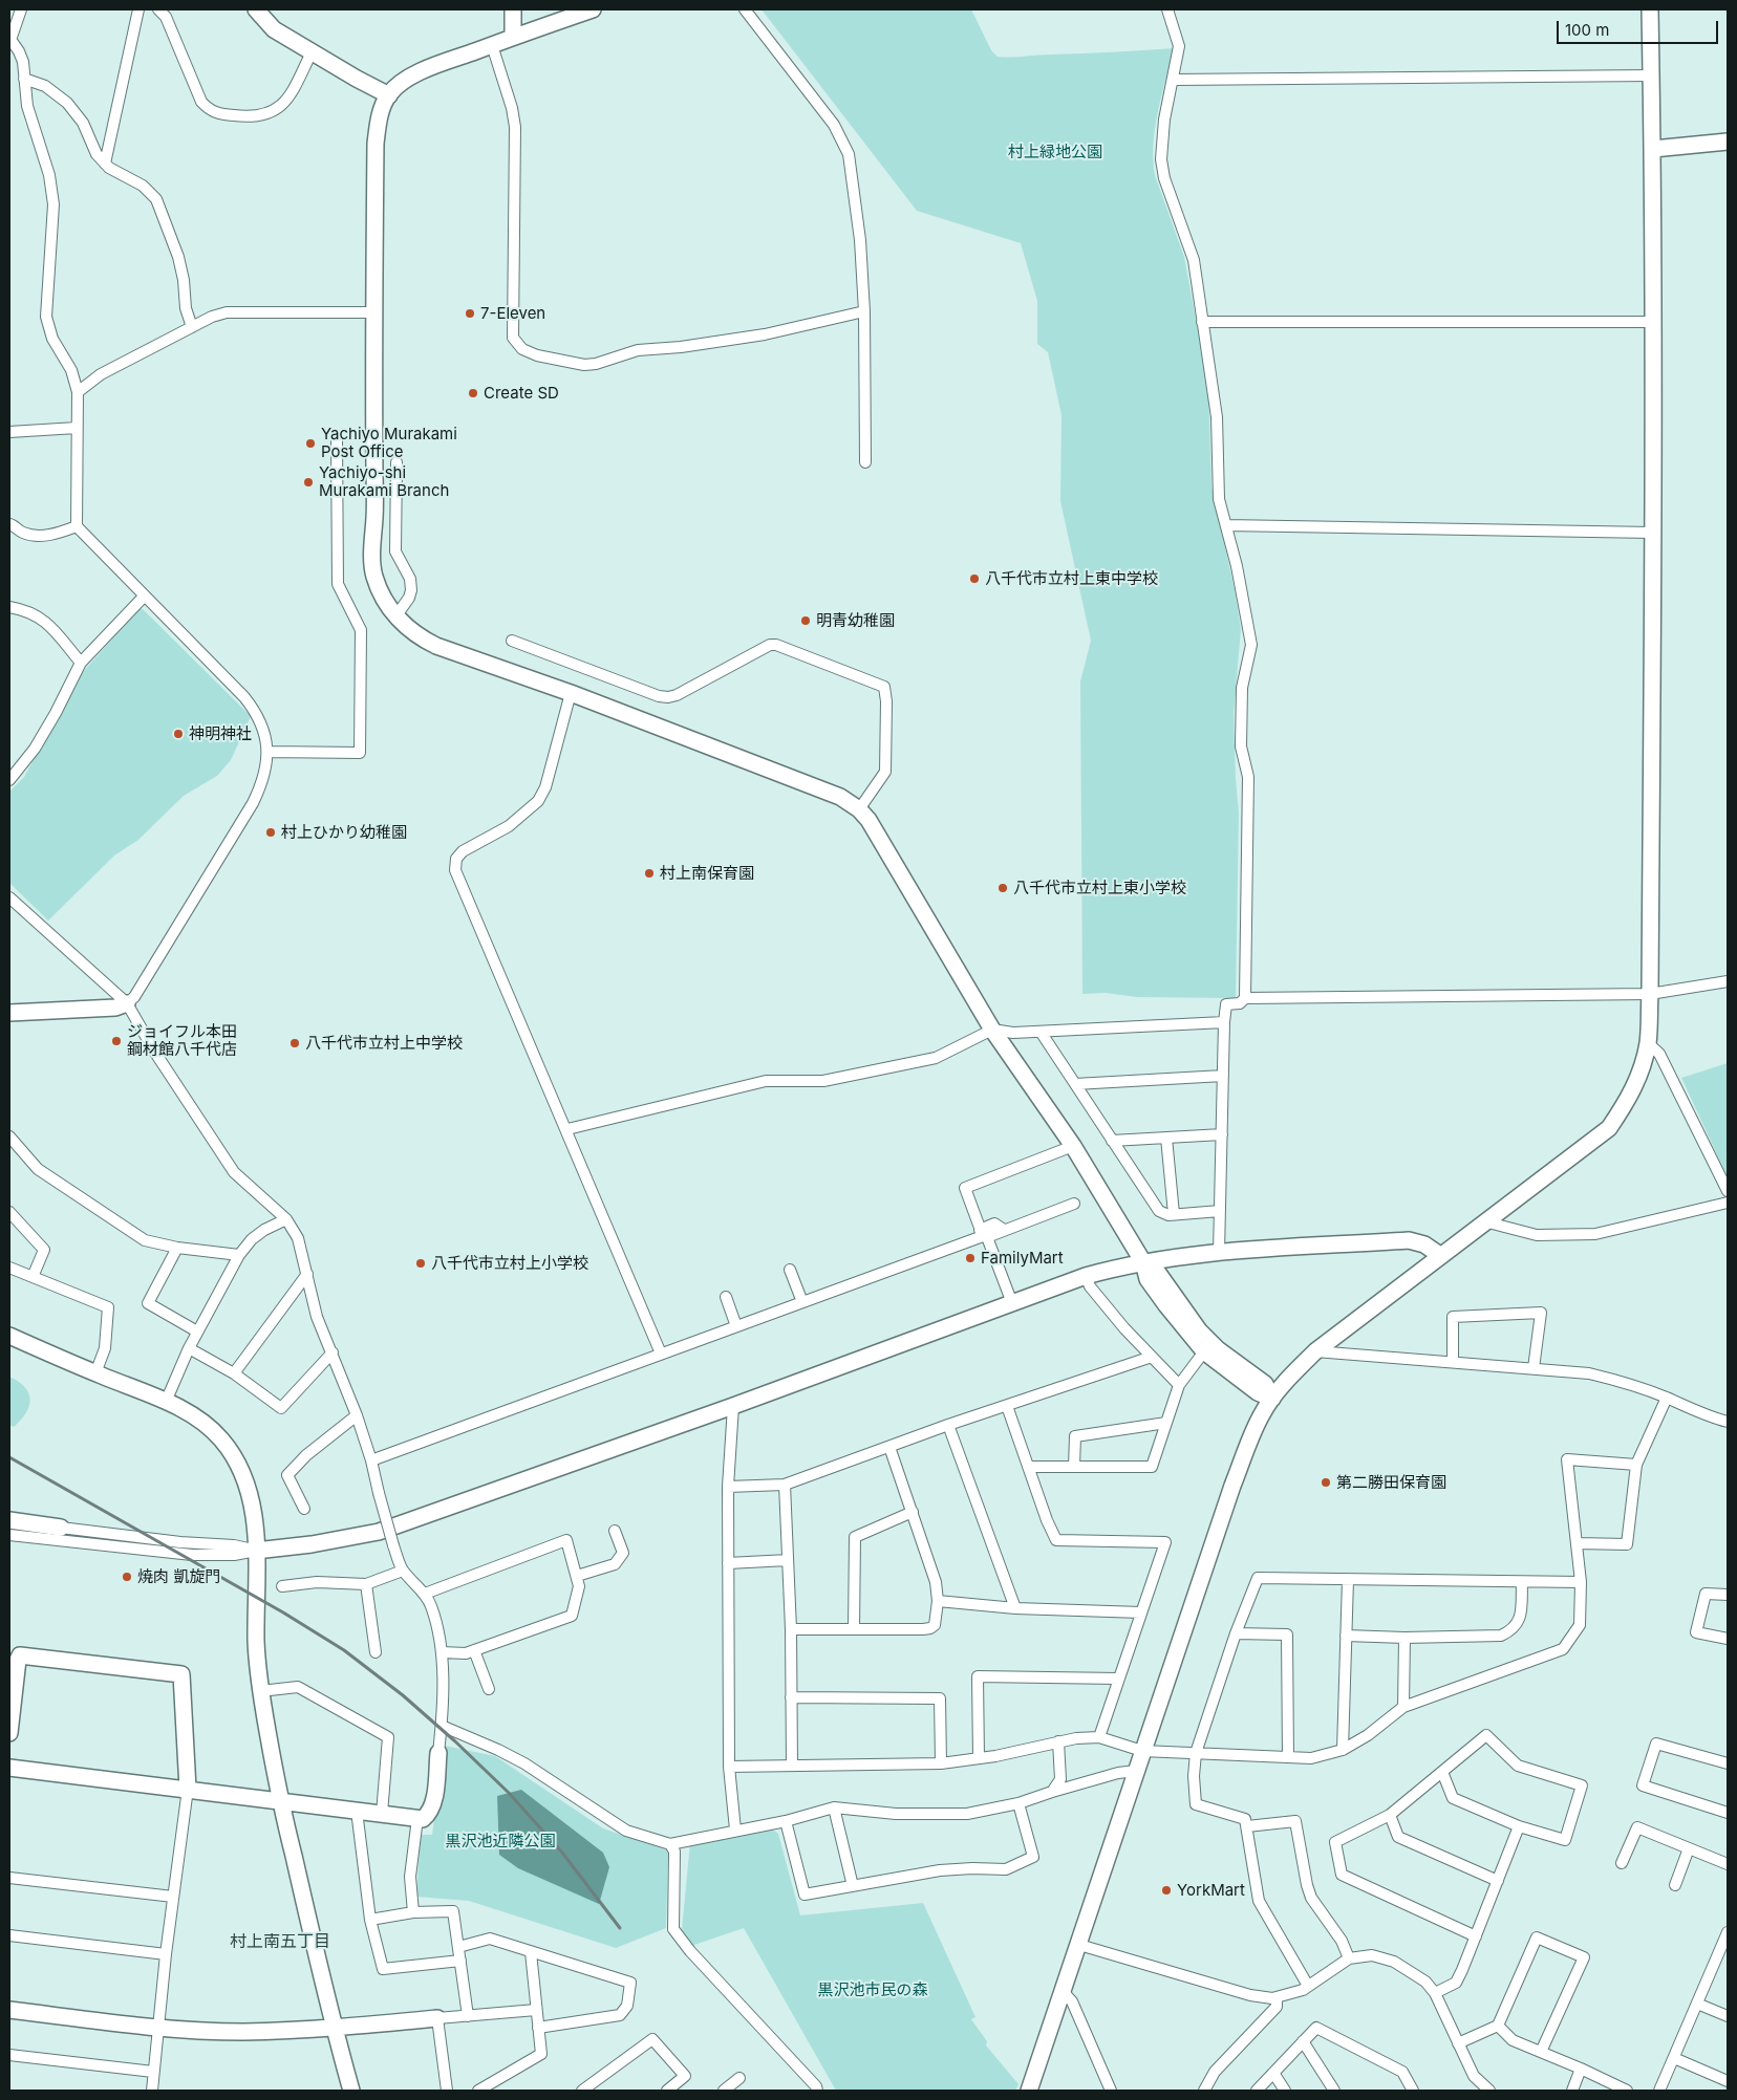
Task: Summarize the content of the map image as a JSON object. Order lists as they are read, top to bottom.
{
  "districts": ["村上南五丁目"],
  "parks": ["村上緑地公園", "黒沢池近隣公園", "黒沢池市民の森"],
  "places": [
    "7-Eleven",
    "Create SD",
    "Yachiyo Murakami Post Office",
    "Yachiyo-shi Murakami Branch",
    "八千代市立村上東中学校",
    "明青幼稚園",
    "神明神社",
    "村上ひかり幼稚園",
    "村上南保育園",
    "八千代市立村上東小学校",
    "ジョイフル本田 鋼材館八千代店",
    "八千代市立村上中学校",
    "FamilyMart",
    "八千代市立村上小学校",
    "第二勝田保育園",
    "焼肉 凱旋門",
    "YorkMart"
  ],
  "scale_bar": "100 m"
}
